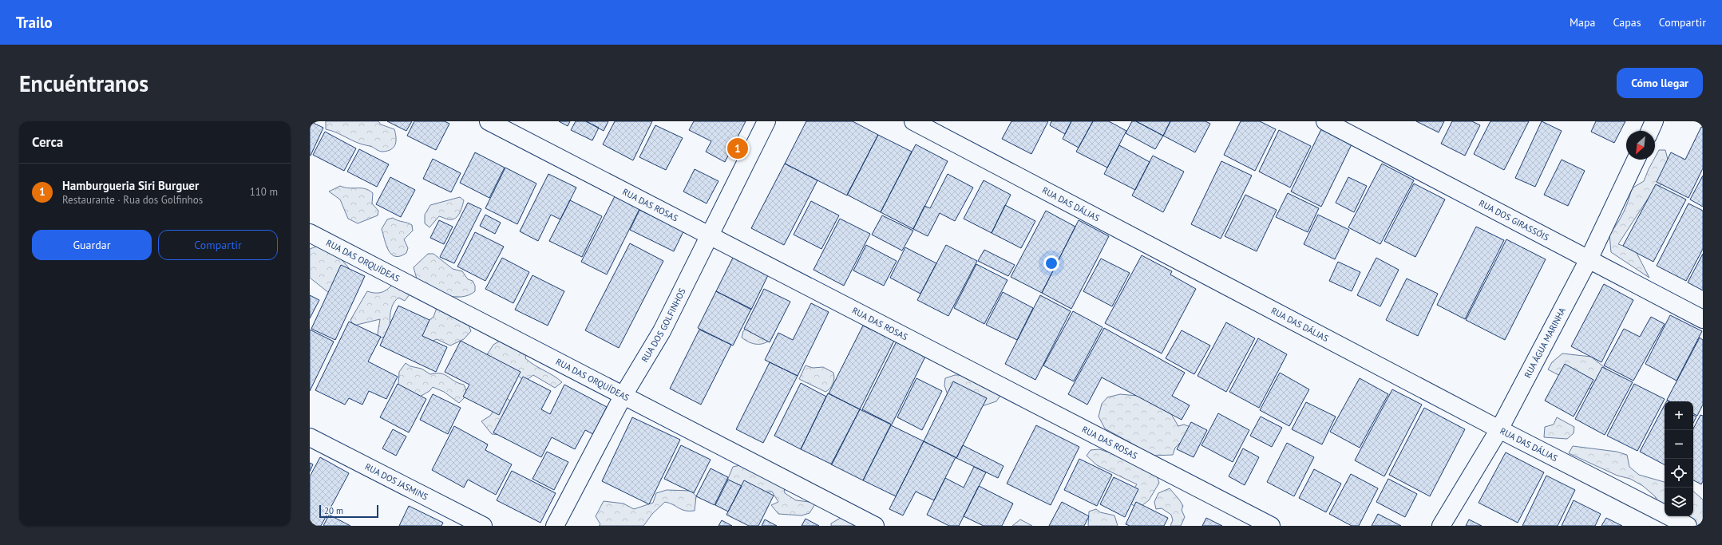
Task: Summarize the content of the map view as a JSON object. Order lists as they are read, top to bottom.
{
  "streets": {
    "street": [
      "RUA DAS ROSAS",
      "RUA DAS DÁLIAS",
      "RUA DOS GIRASSÓIS",
      "RUA DAS ORQUÍDEAS",
      "RUA DOS GOLFINHOS",
      "RUA ÁGUA MARINHA",
      "RUA DOS JASMINS"
    ]
  },
  "crossings": [
    ["RUA DAS ROSAS", "RUA DOS GOLFINHOS"],
    ["RUA DAS DÁLIAS", "RUA ÁGUA MARINHA"],
    ["RUA DOS GIRASSÓIS", "RUA ÁGUA MARINHA"],
    ["RUA DAS ORQUÍDEAS", "RUA DOS GOLFINHOS"]
  ],
  "scale_bar": "20 m",
  "north": "bottom left",
  "page": {
    "header": "Trailo",
    "nav": ["Mapa", "Capas", "Compartir"],
    "buttons": [
      "Cómo llegar",
      ["Guardar", "Compartir"]
    ],
    "title": "Encuéntranos",
    "heading": "Cerca",
    "pins": "1",
    "list": [
      {
        "mark": "1",
        "name": "Hamburgueria Siri Burguer",
        "note": "Restaurante · Rua dos Golfinhos",
        "value": "110 m"
      }
    ],
    "map_buttons": ["+", "−"],
    "scale": "20 m"
  }
}
